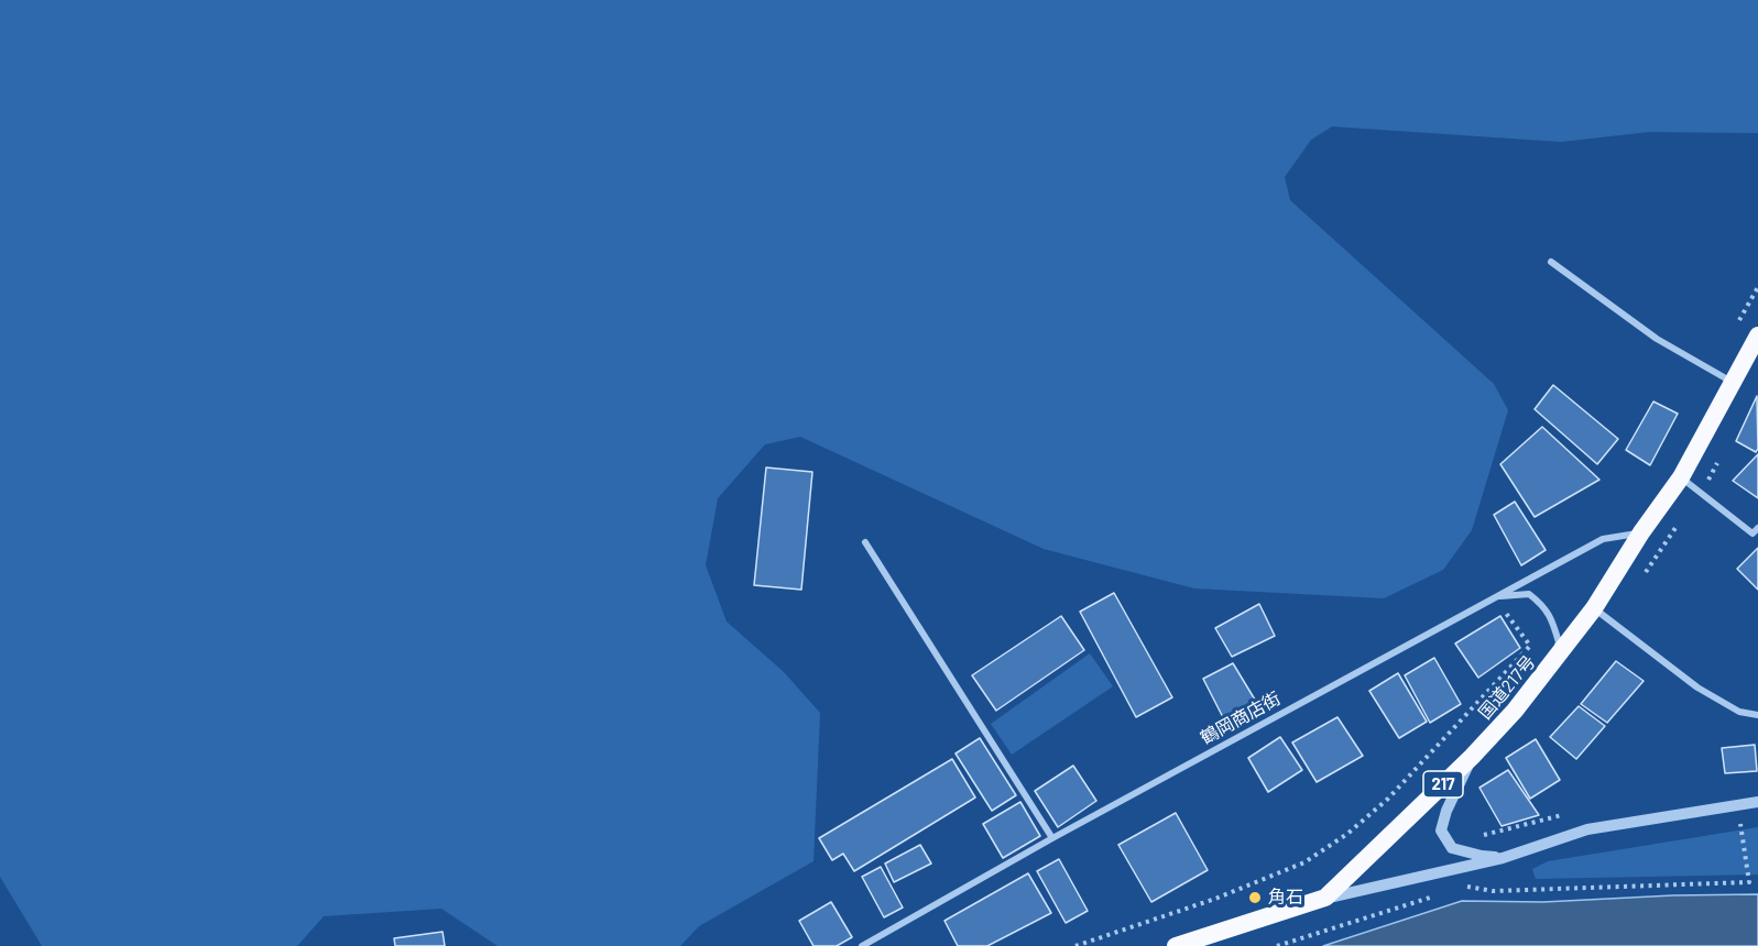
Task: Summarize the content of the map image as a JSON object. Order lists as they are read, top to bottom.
{
  "streets": {
    "highway": ["国道217号", "217"],
    "street": ["鶴岡商店街"]
  },
  "crossings": [
    ["国道217号", "鶴岡商店街"]
  ],
  "places": ["角石"]
}
